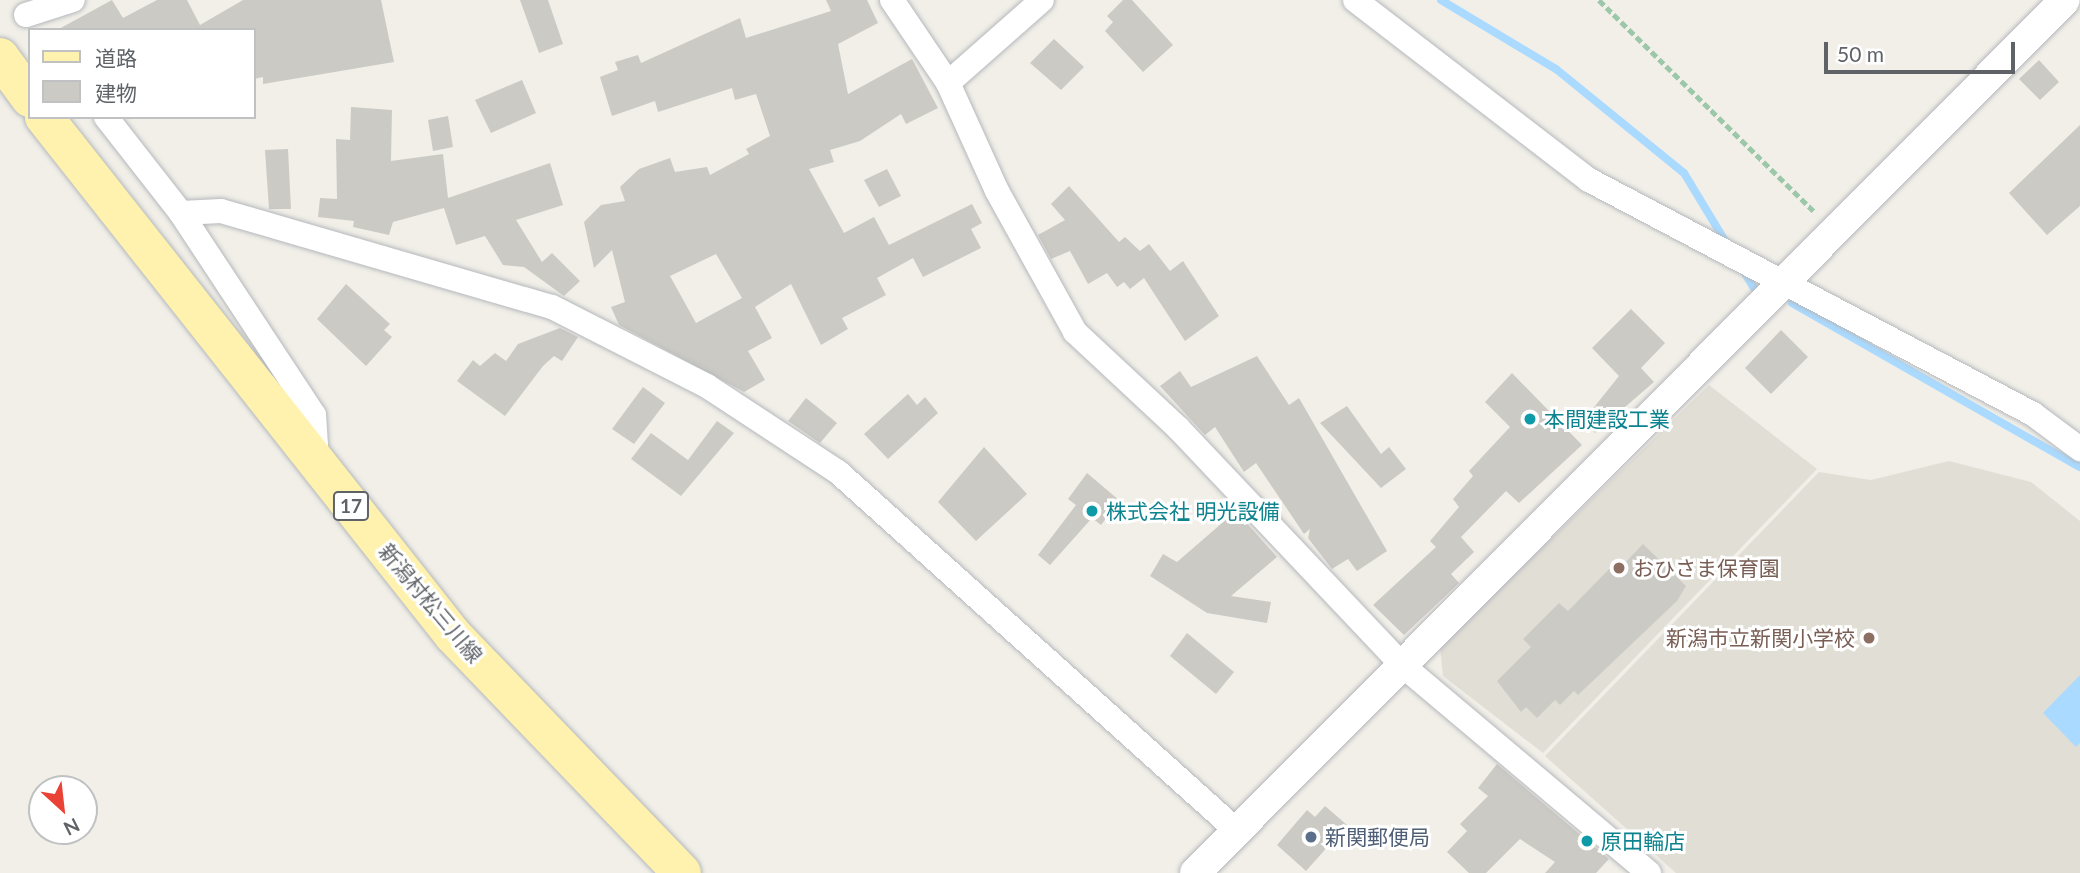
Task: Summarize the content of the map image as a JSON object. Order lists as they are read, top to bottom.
{
  "streets": {
    "main road": ["17", "新潟村松三川線"]
  },
  "places": [
    "本間建設工業",
    "株式会社 明光設備",
    "おひさま保育園",
    "新潟市立新関小学校",
    "新関郵便局",
    "原田輪店"
  ],
  "legend": ["道路", "建物"],
  "scale_bar": "50 m",
  "north": "bottom right"
}
